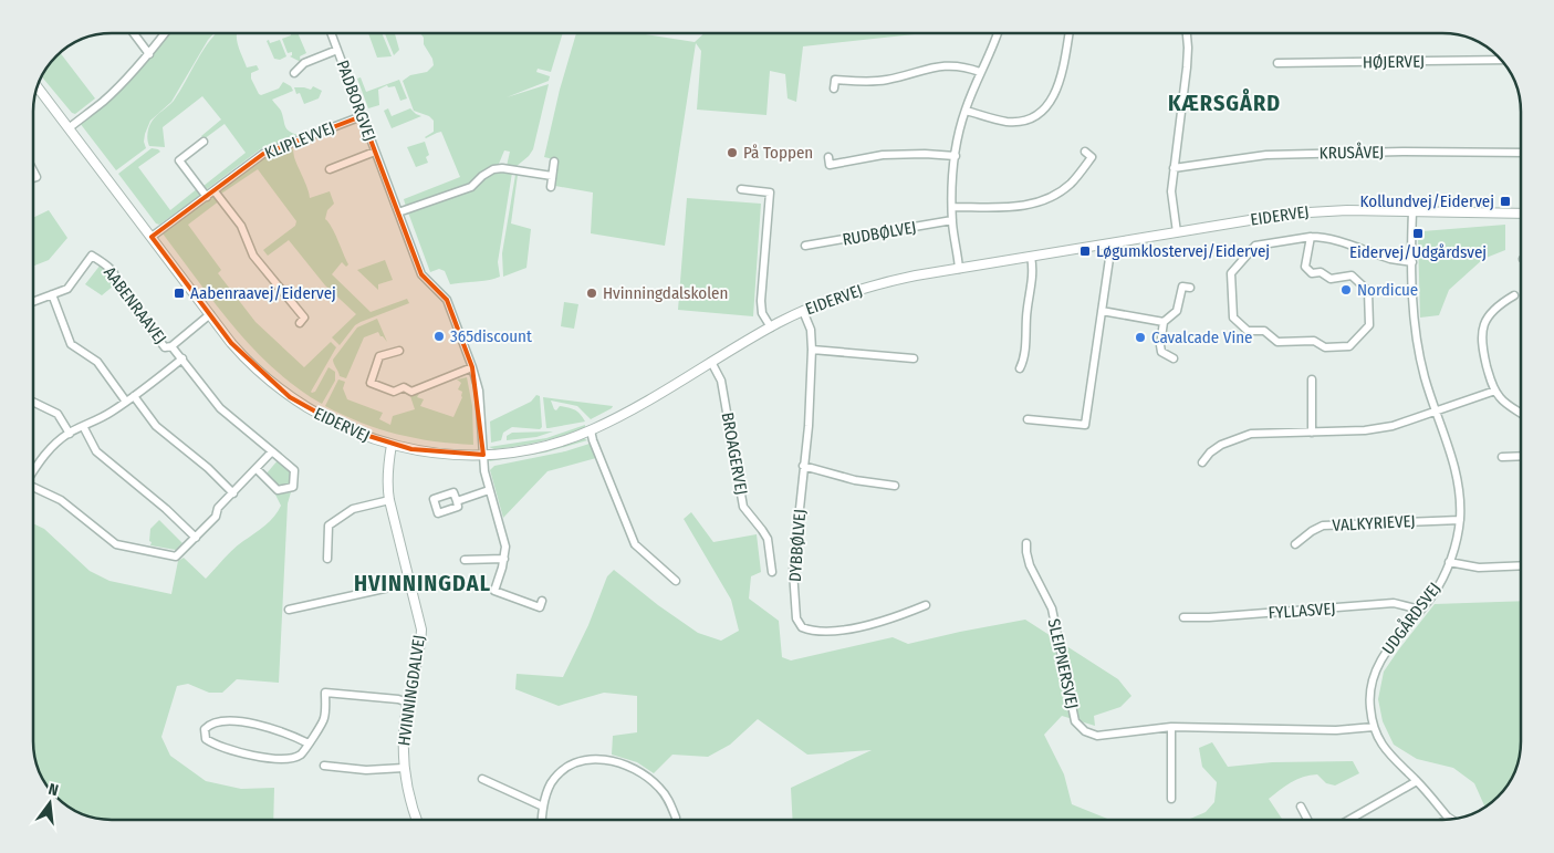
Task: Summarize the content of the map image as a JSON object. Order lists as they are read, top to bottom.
{
  "streets": {
    "street": [
      "HØJERVEJ",
      "PADBORGVEJ",
      "KLIPLEVVEJ",
      "KRUSÅVEJ",
      "EIDERVEJ",
      "RUDBØLVEJ",
      "AABENRAAVEJ",
      "BROAGERVEJ",
      "VALKYRIEVEJ",
      "DYBBØLVEJ",
      "FYLLASVEJ",
      "UDGÅRDSVEJ",
      "SLEIPNERSVEJ",
      "HVINNINGDALVEJ"
    ]
  },
  "crossings": [
    ["PADBORGVEJ", "KLIPLEVVEJ"],
    ["PADBORGVEJ", "EIDERVEJ"],
    ["KLIPLEVVEJ", "EIDERVEJ"],
    ["EIDERVEJ", "AABENRAAVEJ"],
    ["EIDERVEJ", "BROAGERVEJ"],
    ["EIDERVEJ", "DYBBØLVEJ"],
    ["EIDERVEJ", "UDGÅRDSVEJ"],
    ["EIDERVEJ", "HVINNINGDALVEJ"],
    ["VALKYRIEVEJ", "UDGÅRDSVEJ"],
    ["FYLLASVEJ", "UDGÅRDSVEJ"],
    ["UDGÅRDSVEJ", "SLEIPNERSVEJ"]
  ],
  "districts": ["KÆRSGÅRD", "HVINNINGDAL"],
  "places": {
    "other": [
      "På Toppen",
      "Nordicue",
      "Hvinningdalskolen",
      "365discount",
      "Cavalcade Vine"
    ],
    "transit": [
      "Kollundvej/Eidervej",
      "Eidervej/Udgårdsvej",
      "Løgumklostervej/Eidervej",
      "Aabenraavej/Eidervej"
    ]
  },
  "north": "top"
}
